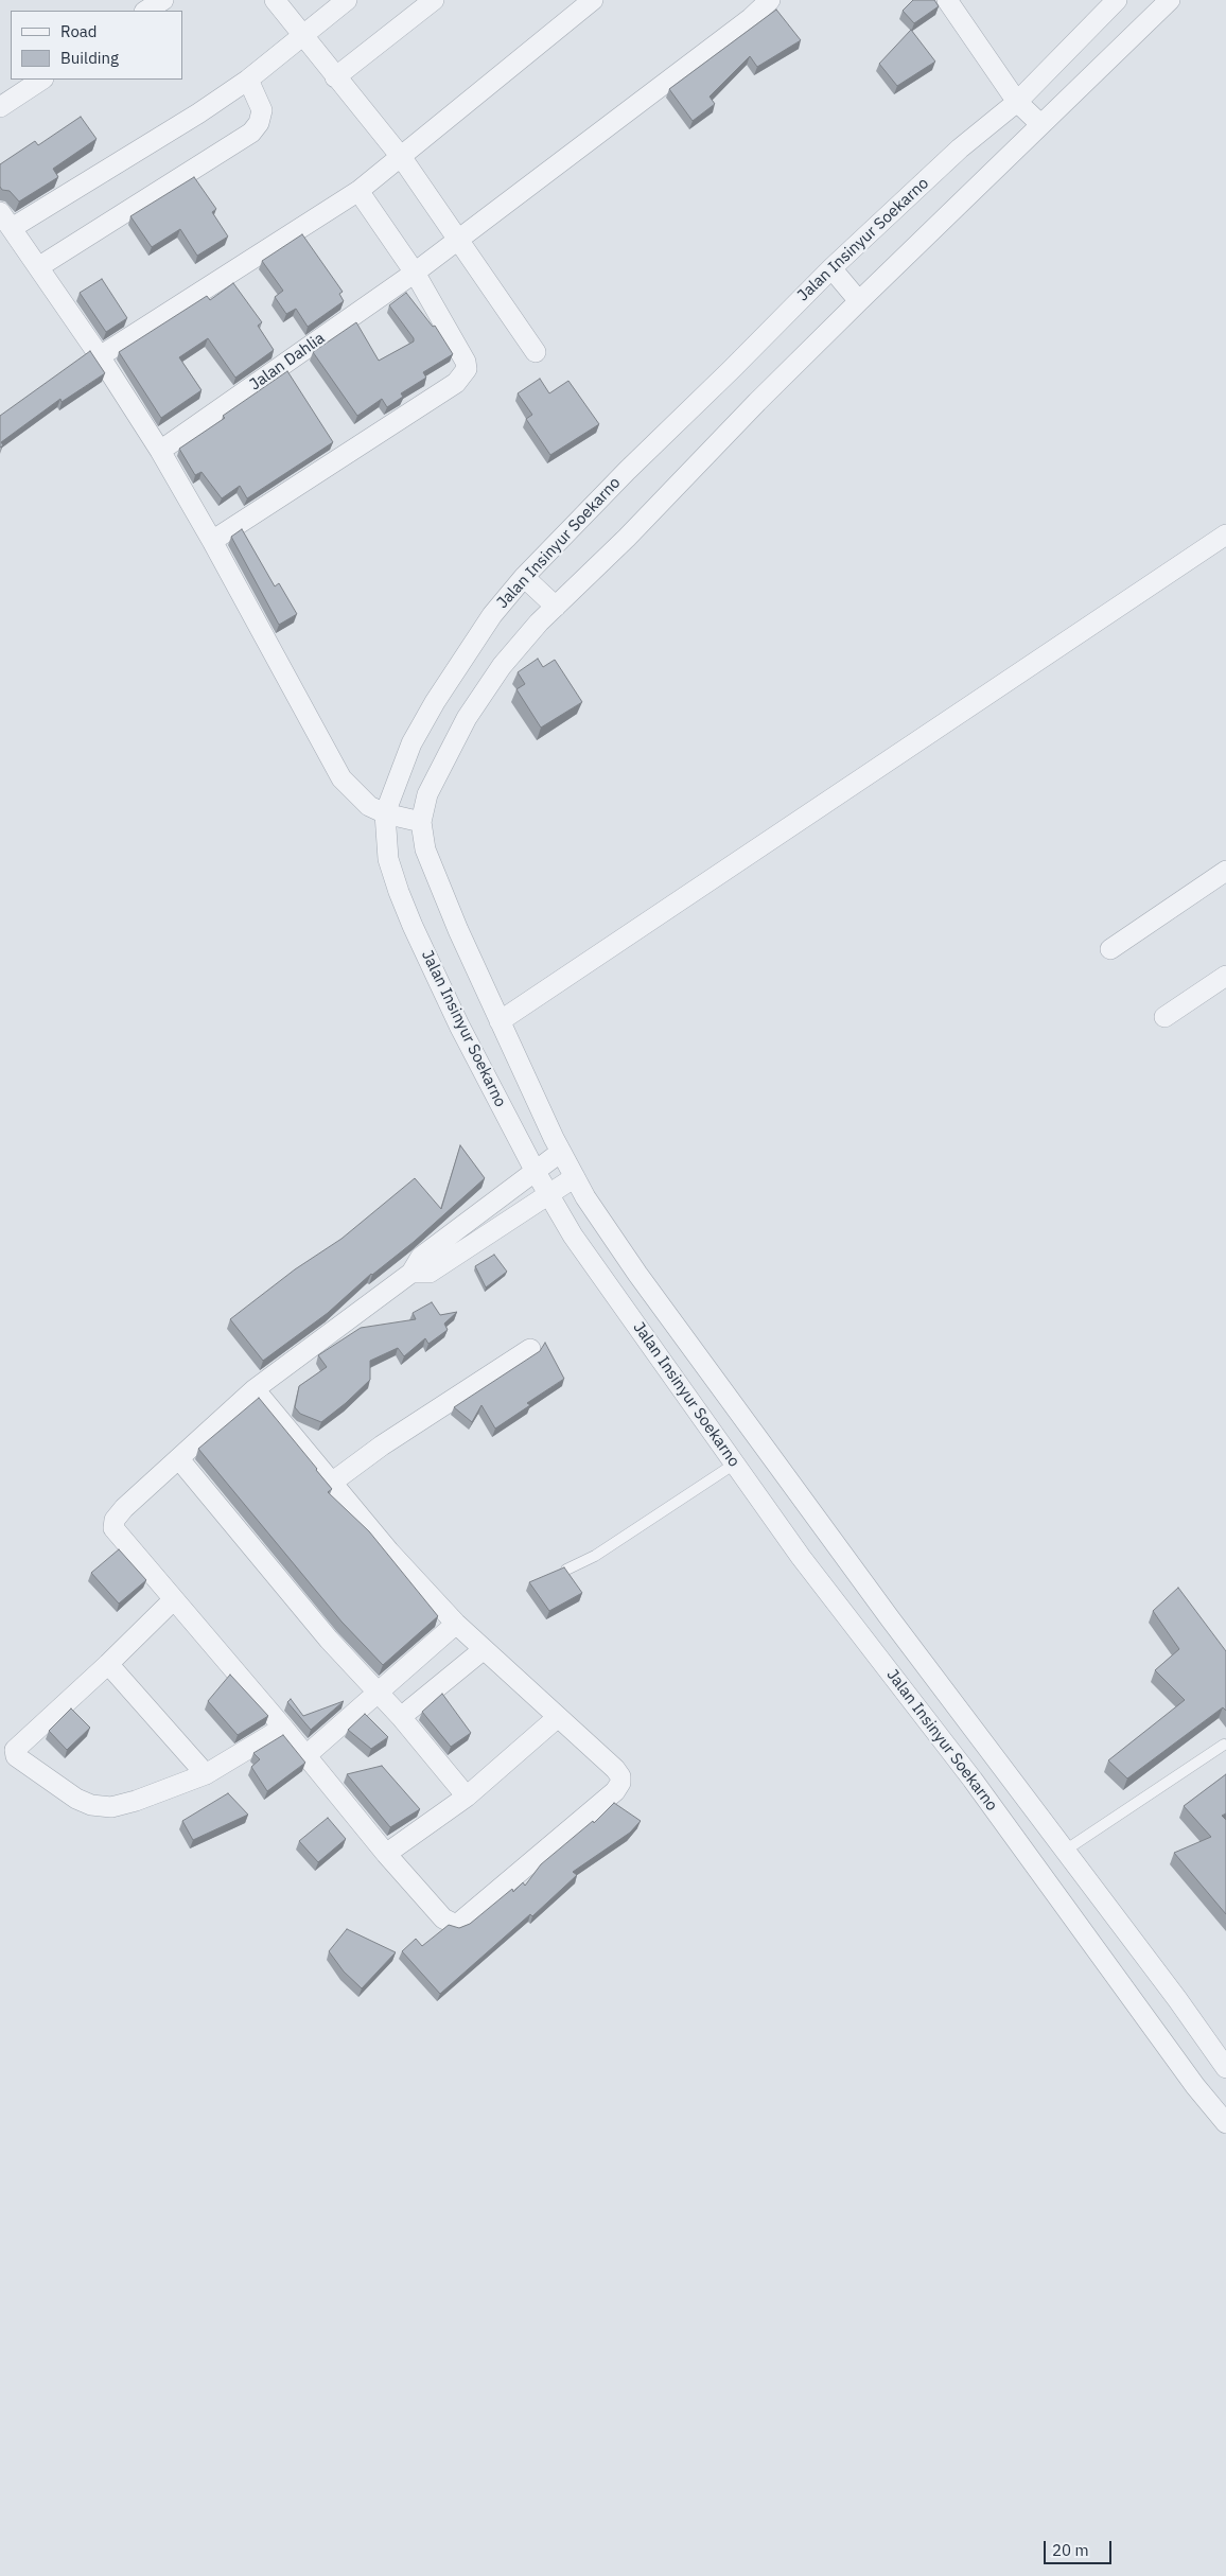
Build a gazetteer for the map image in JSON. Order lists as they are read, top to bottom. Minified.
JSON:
{"streets":{"street":["Jalan Insinyur Soekarno","Jalan Dahlia"]},"legend":["Road","Building"],"scale_bar":"20 m"}
